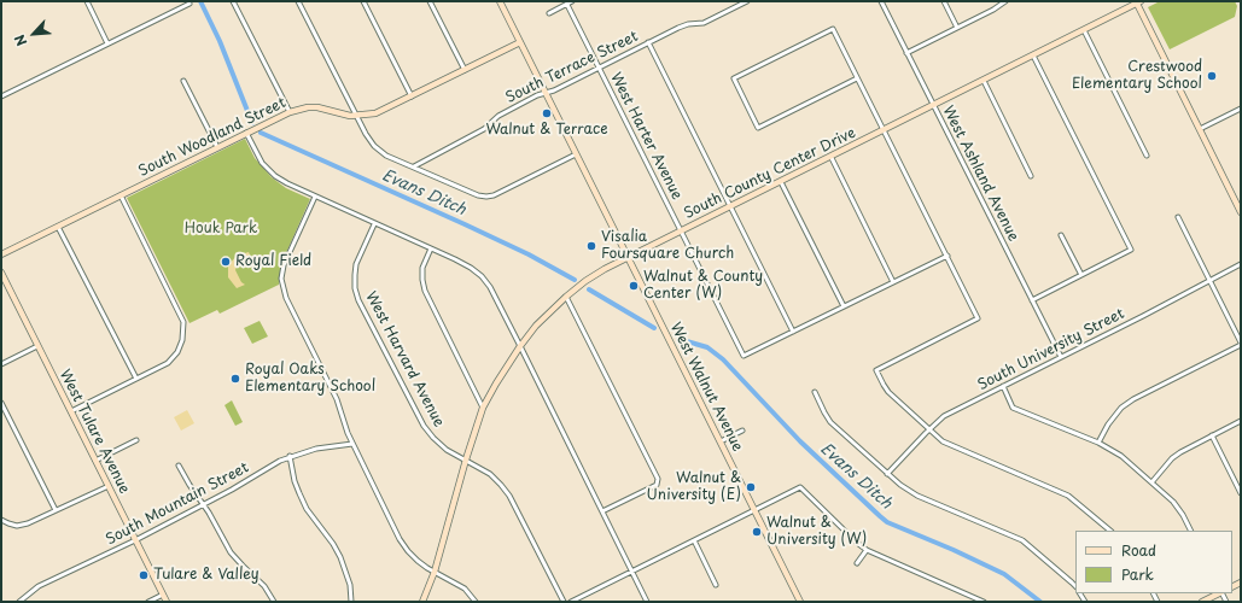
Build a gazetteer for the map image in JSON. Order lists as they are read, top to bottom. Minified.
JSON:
{"streets":{"street":["South Terrace Street","West Harter Avenue","South Woodland Street","South County Center Drive","West Ashland Avenue","South University Street","West Harvard Avenue","West Walnut Avenue","West Tulare Avenue","South Mountain Street"]},"crossings":[["South Terrace Street","West Harter Avenue"],["South Terrace Street","West Walnut Avenue"],["West Harter Avenue","South County Center Drive"],["South Woodland Street","West Walnut Avenue"],["South County Center Drive","West Ashland Avenue"],["South County Center Drive","West Harvard Avenue"],["South County Center Drive","West Walnut Avenue"],["West Ashland Avenue","South University Street"],["West Tulare Avenue","South Mountain Street"]],"water":["Evans Ditch"],"parks":["Houk Park"],"places":["Crestwood Elementary School","Walnut & Terrace","Visalia Foursquare Church","Royal Field","Walnut & County Center (W)","Royal Oaks Elementary School","Walnut & University (E)","Walnut & University (W)","Tulare & Valley"],"legend":["Road","Park"],"north":"bottom left"}
